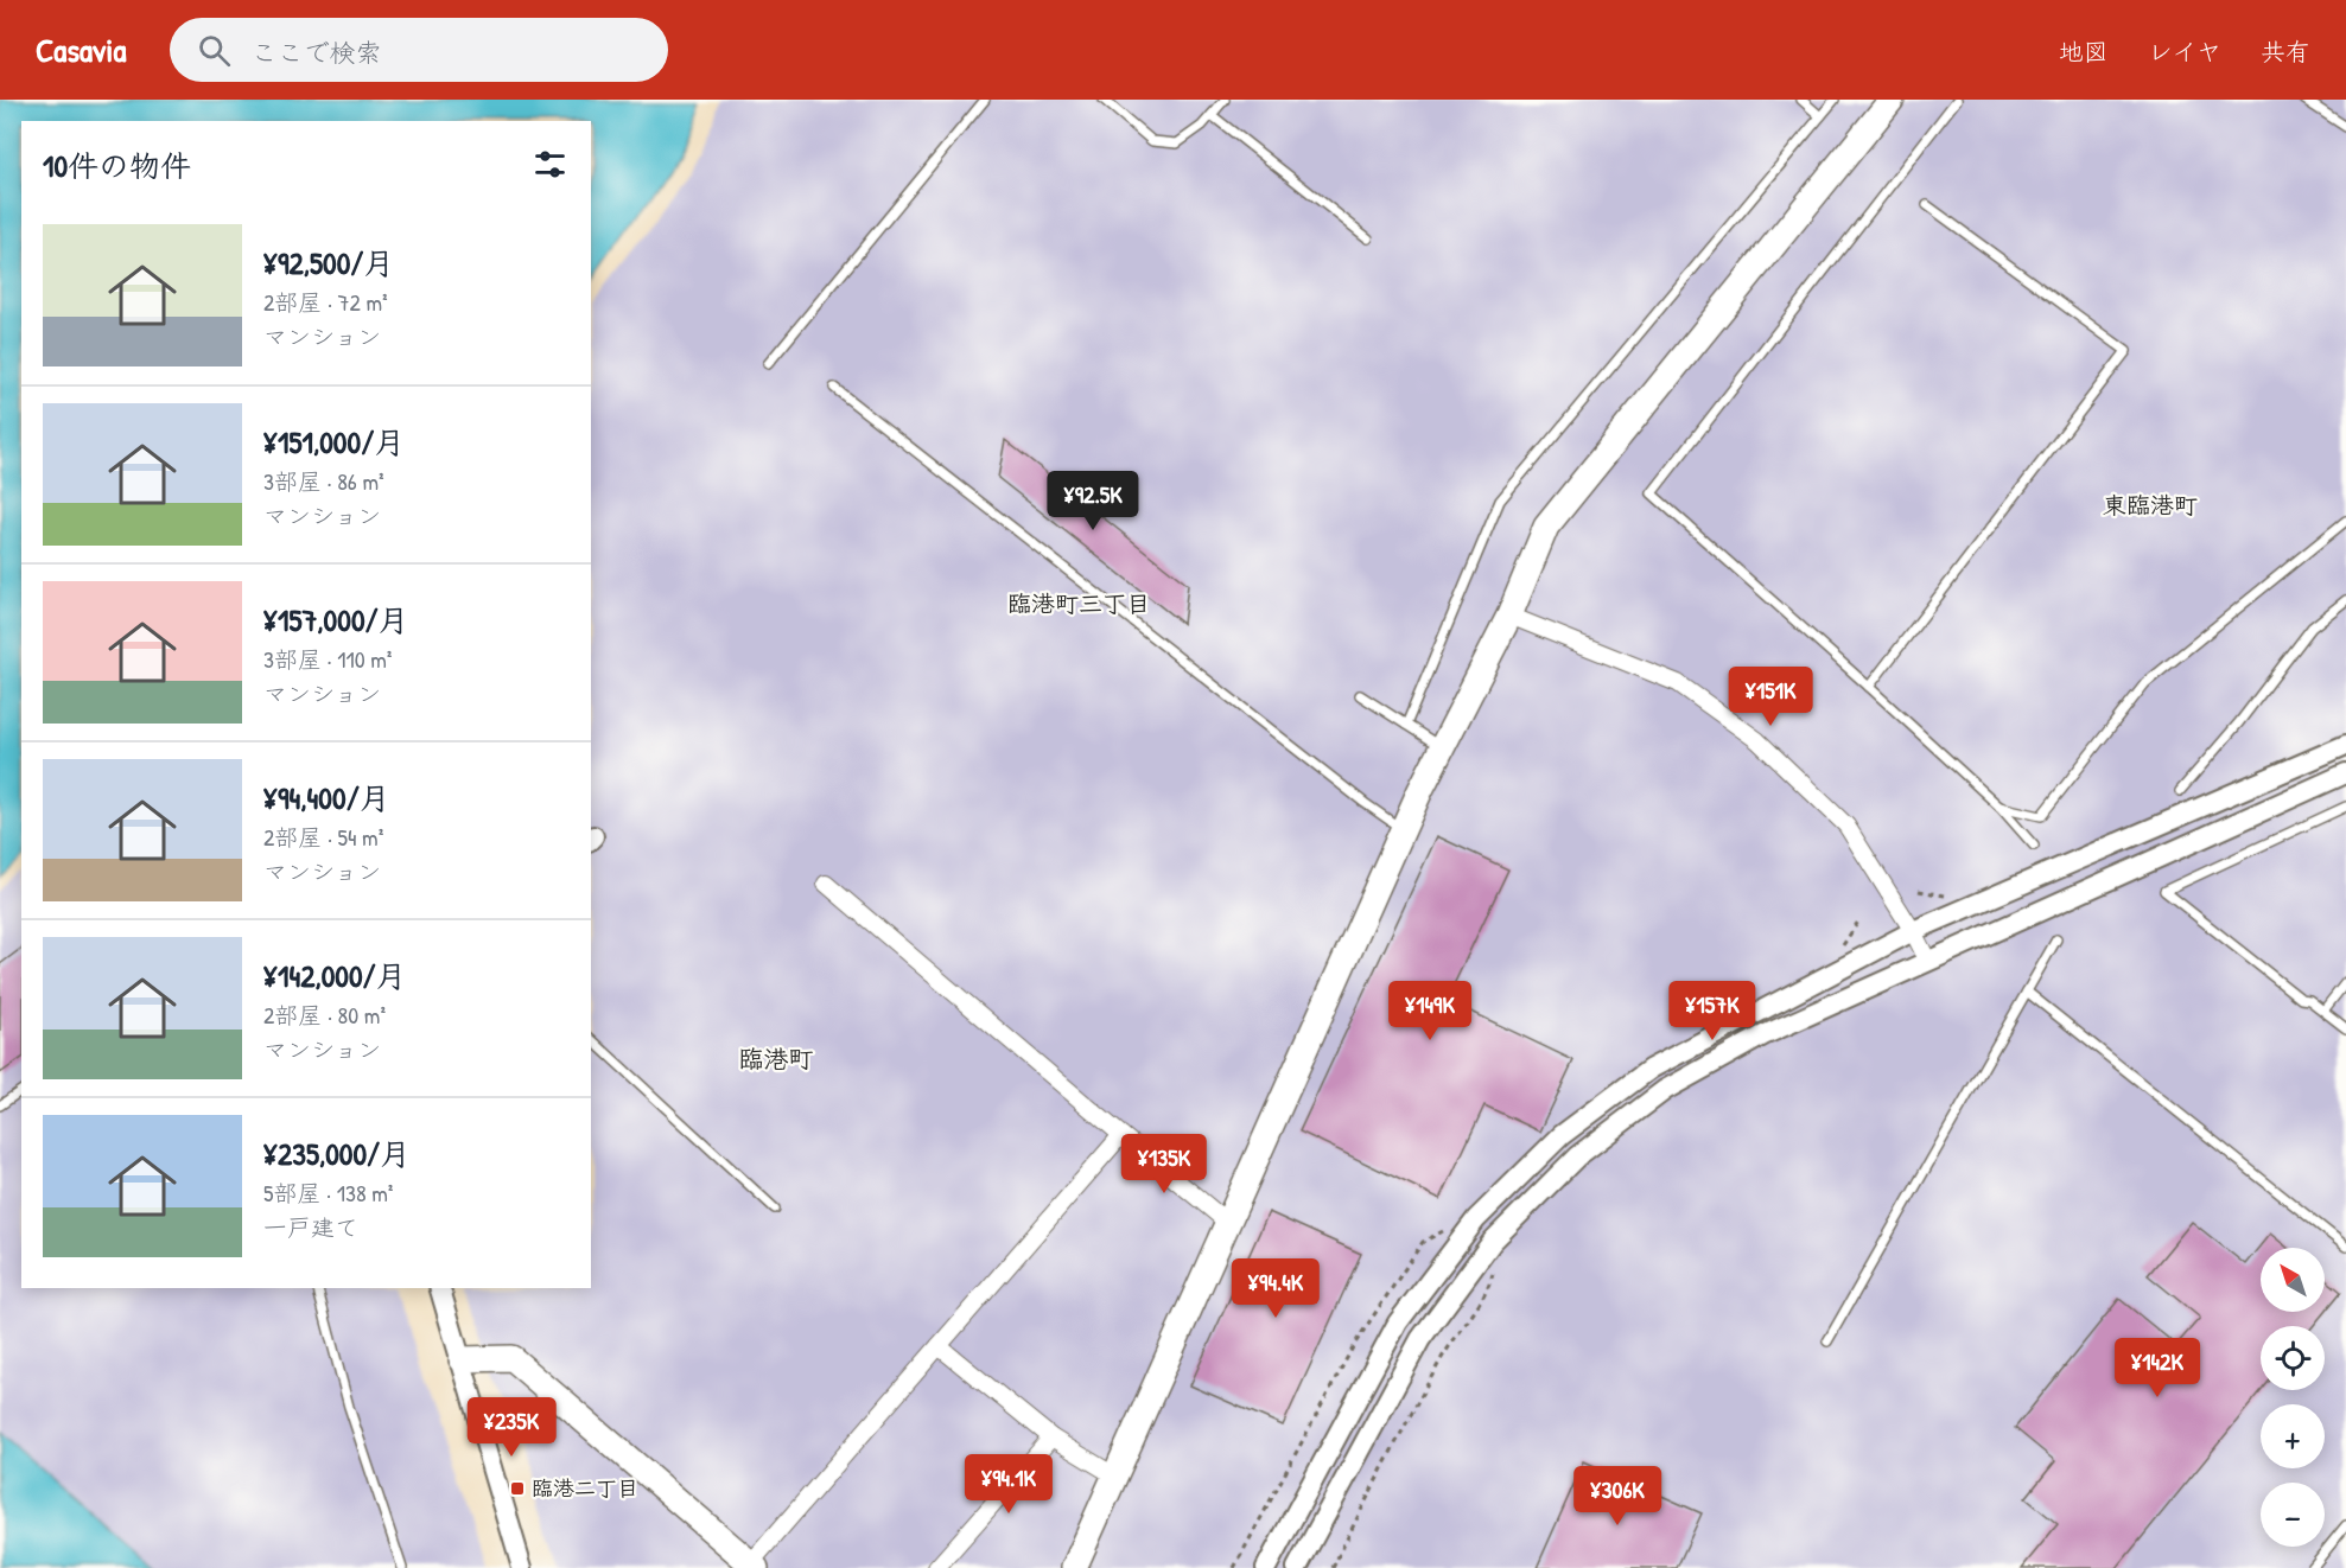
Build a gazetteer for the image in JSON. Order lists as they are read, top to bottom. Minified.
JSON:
{"districts":["東臨港町","臨港町三丁目","臨港町"],"places":{"transit":["臨港二丁目"]},"north":"top left","page":{"header":"Casavia","search":"ここで検索","nav":["地図","レイヤ","共有"],"heading":"10件の物件","list":[{"name":"¥92,500/月","note":"2部屋 · 72 m² · マンション"},{"name":"¥151,000/月","note":"3部屋 · 86 m² · マンション"},{"name":"¥157,000/月","note":"3部屋 · 110 m² · マンション"},{"name":"¥94,400/月","note":"2部屋 · 54 m² · マンション"},{"name":"¥142,000/月","note":"2部屋 · 80 m² · マンション"},{"name":"¥235,000/月","note":"5部屋 · 138 m² · 一戸建て"}],"price":["¥92.5K","¥151K","¥149K","¥157K","¥135K","¥94.4K","¥142K","¥235K","¥94.1K","¥306K"],"map_buttons":["+","−"]}}
